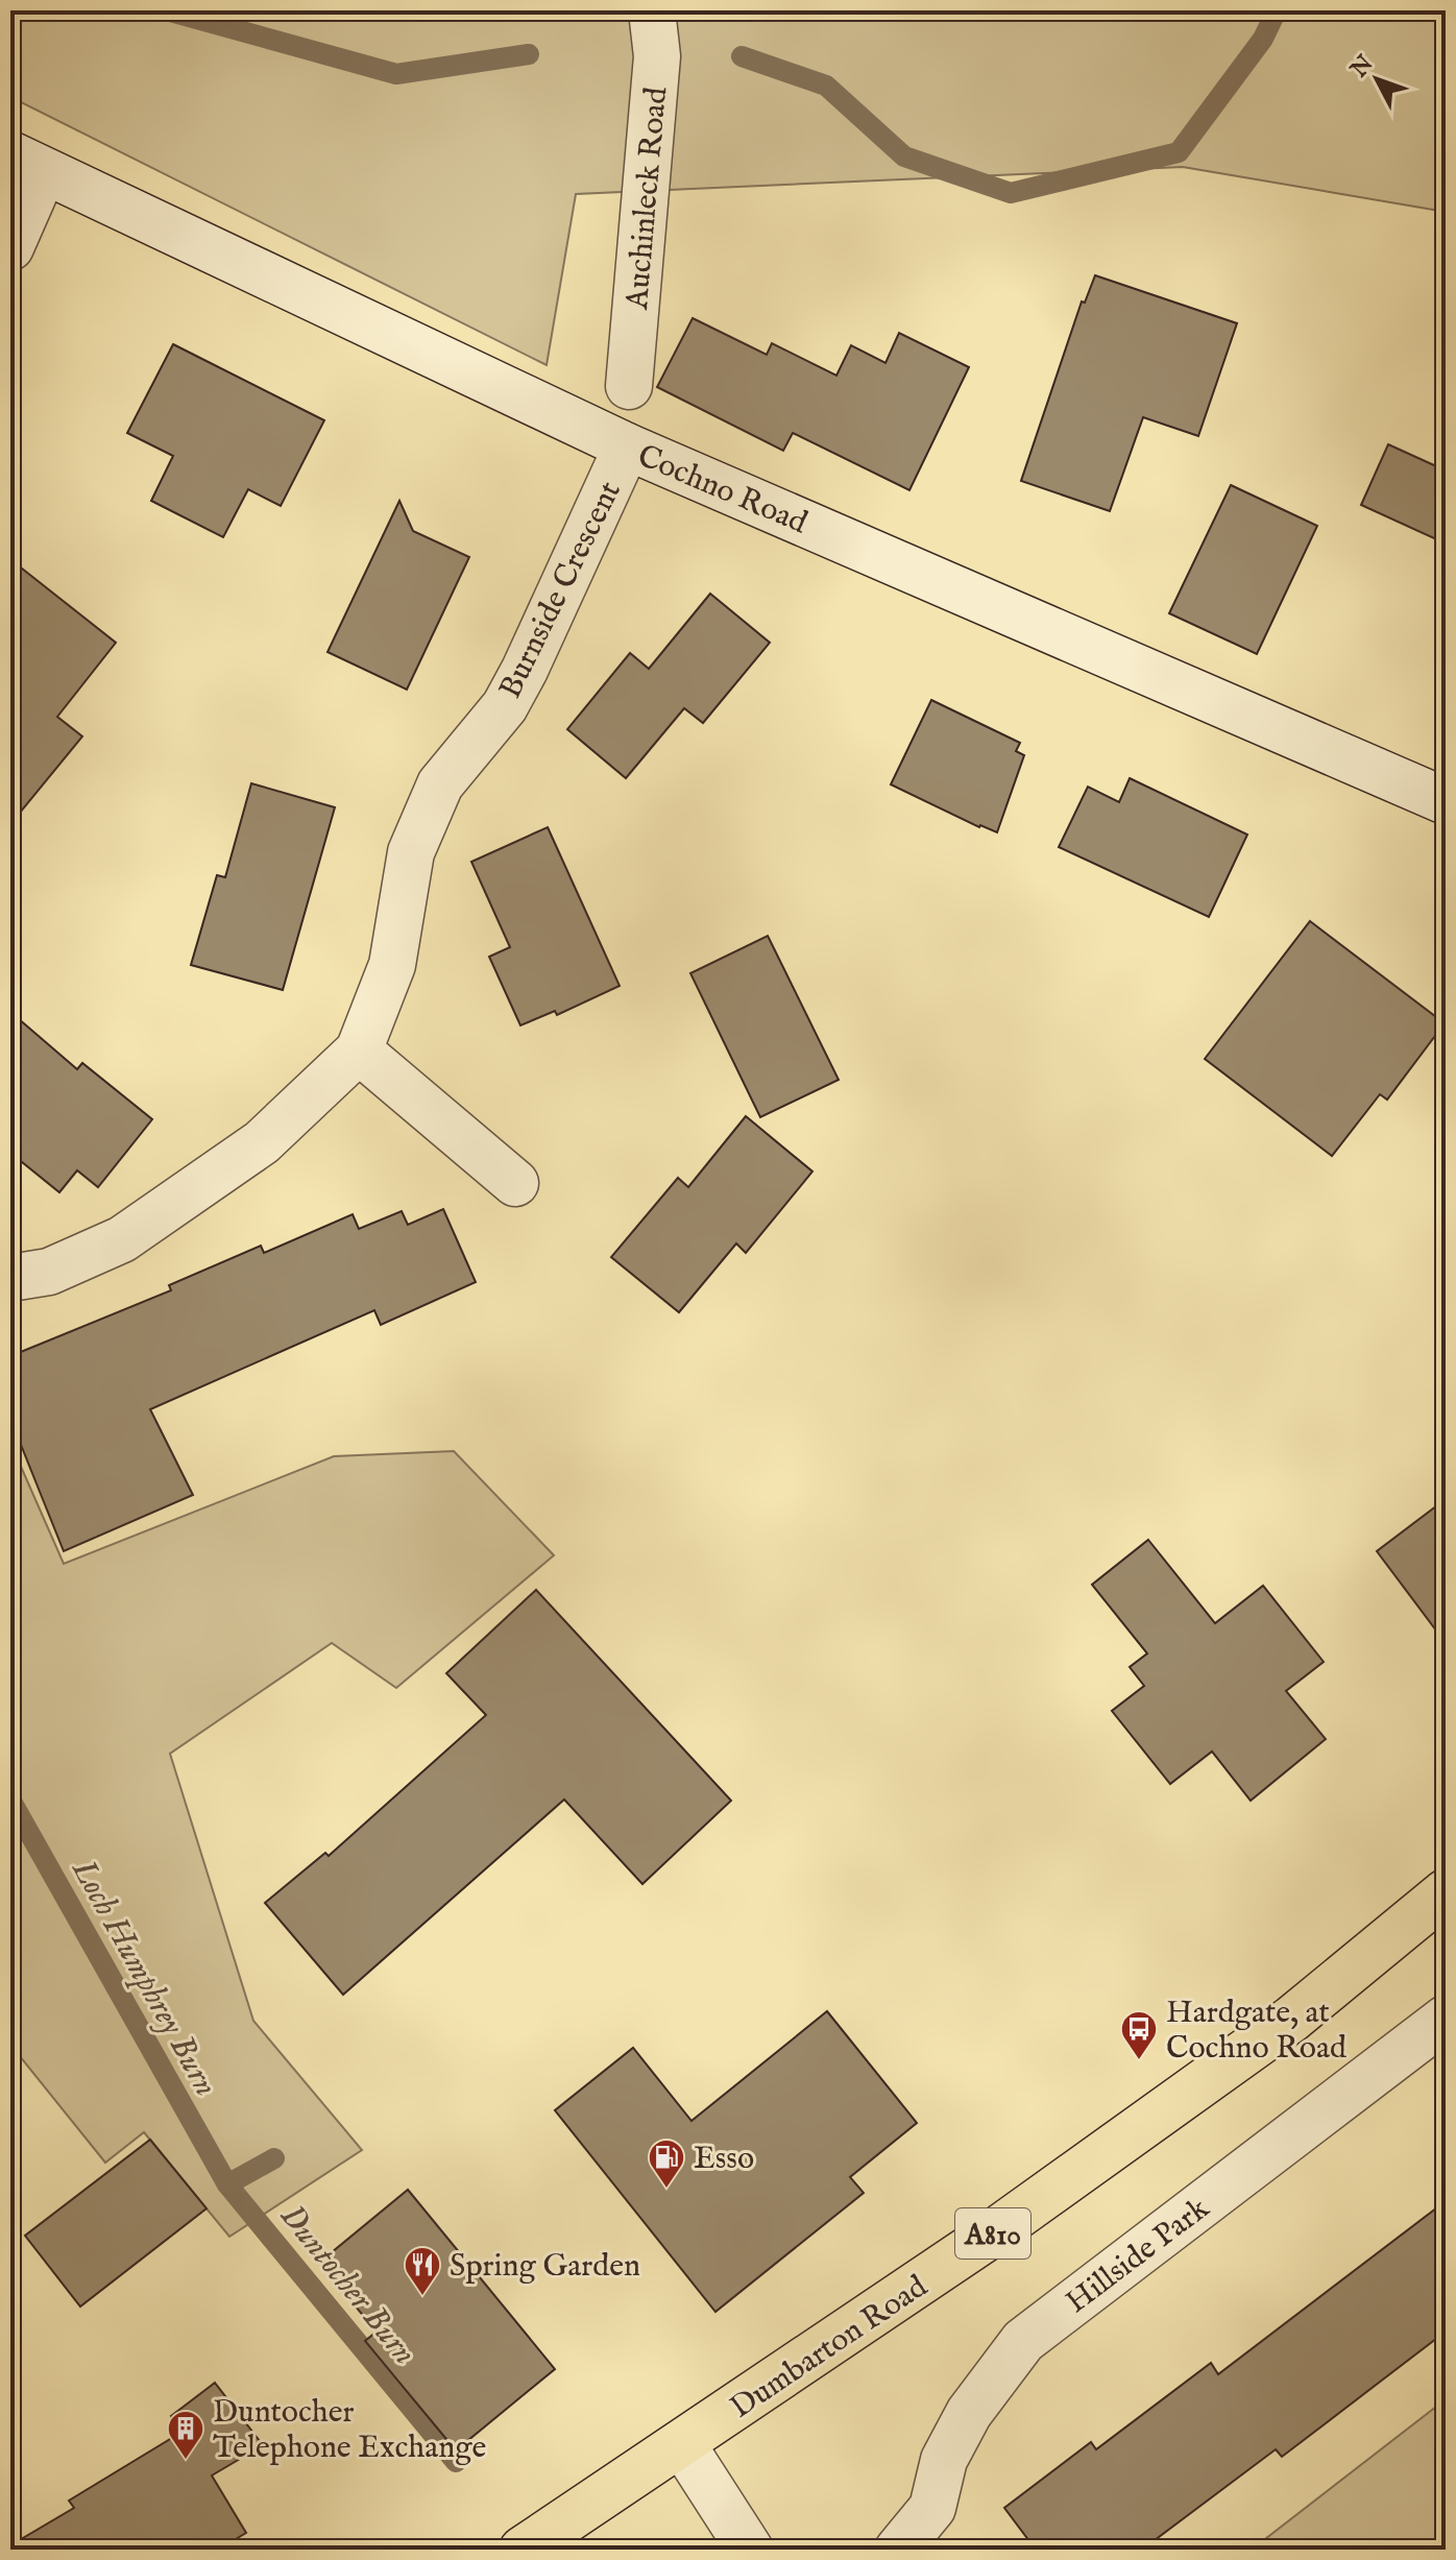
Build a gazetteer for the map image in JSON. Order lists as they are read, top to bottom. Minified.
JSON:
{"streets":{"main road":["A810","Dumbarton Road"],"street":["Auchinleck Road","Cochno Road","Burnside Crescent","Hillside Park"]},"crossings":[["Cochno Road","Burnside Crescent"]],"water":["Loch Humphrey Burn","Duntocher Burn"],"places":{"bus stop":["Hardgate, at Cochno Road"],"fuel station":["Esso"],"restaurant":["Spring Garden"],"building":["Duntocher Telephone Exchange"]},"north":"top left"}
